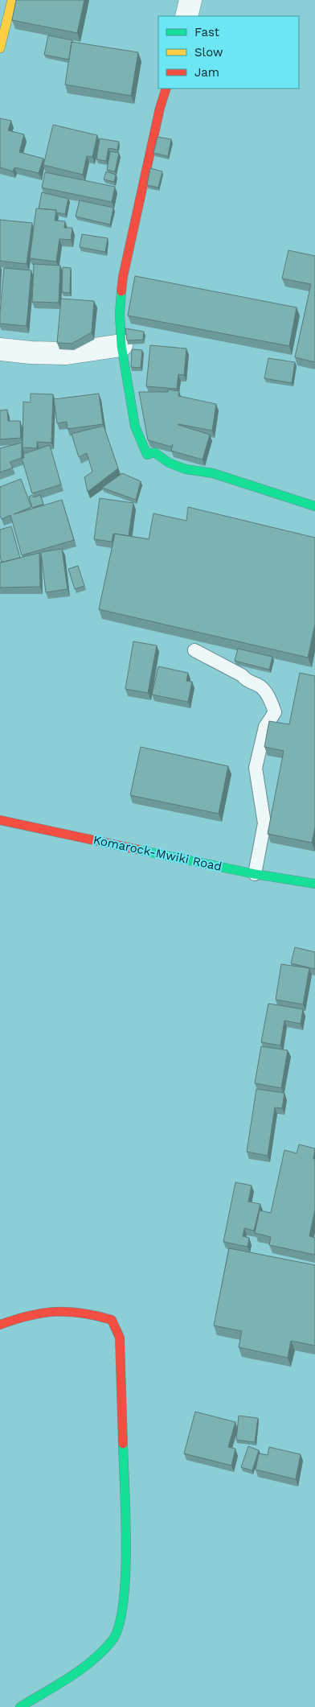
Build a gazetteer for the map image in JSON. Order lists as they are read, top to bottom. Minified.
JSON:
{"streets":{"street":["Komarock-Mwiki Road"]},"legend":["Fast","Slow","Jam"]}
